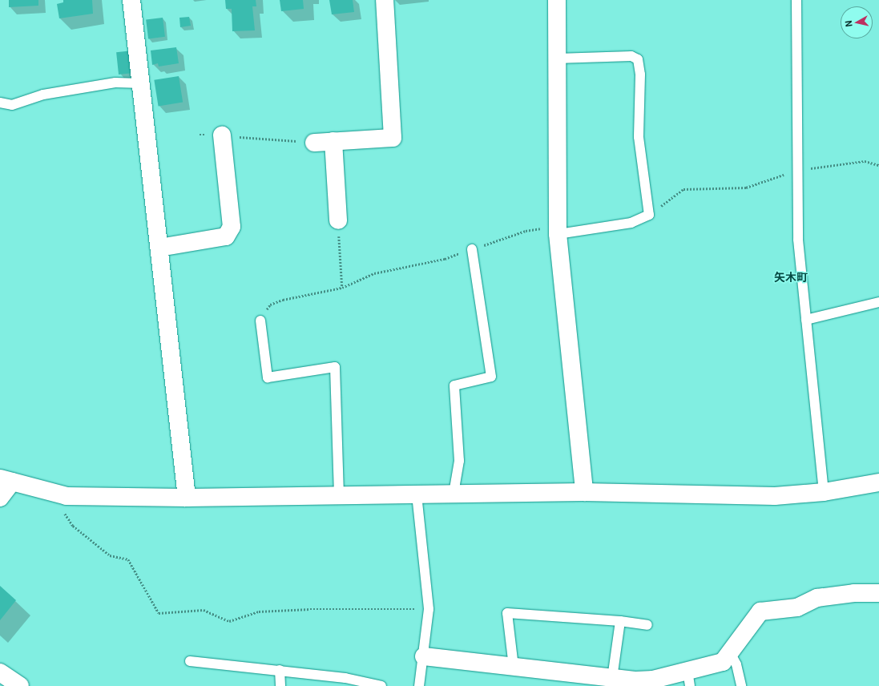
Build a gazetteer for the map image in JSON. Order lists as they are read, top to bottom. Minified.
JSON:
{"districts":["矢木町"],"north":"left"}
